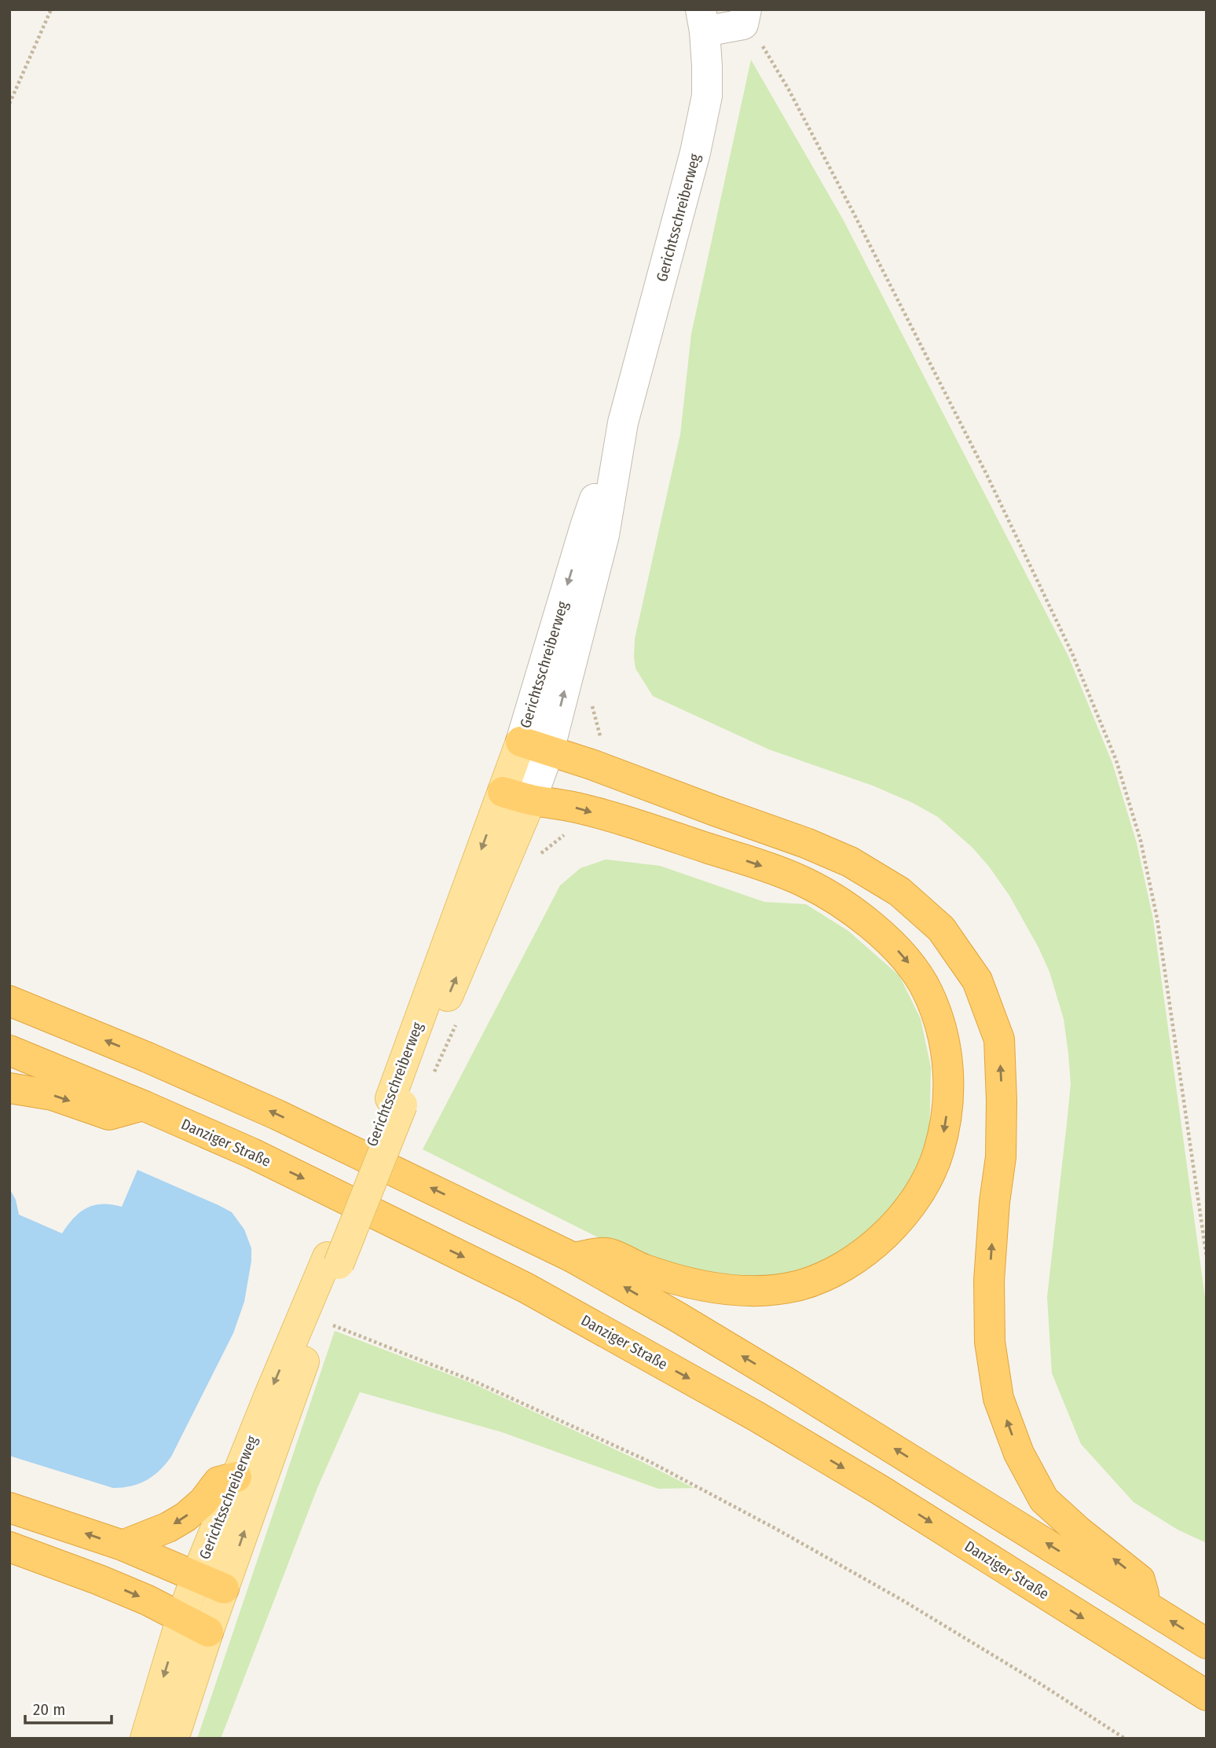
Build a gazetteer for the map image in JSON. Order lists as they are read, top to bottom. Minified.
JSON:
{"streets":{"highway":["Danziger Straße"],"main road":["Gerichtsschreiberweg"]},"scale_bar":"20 m"}
